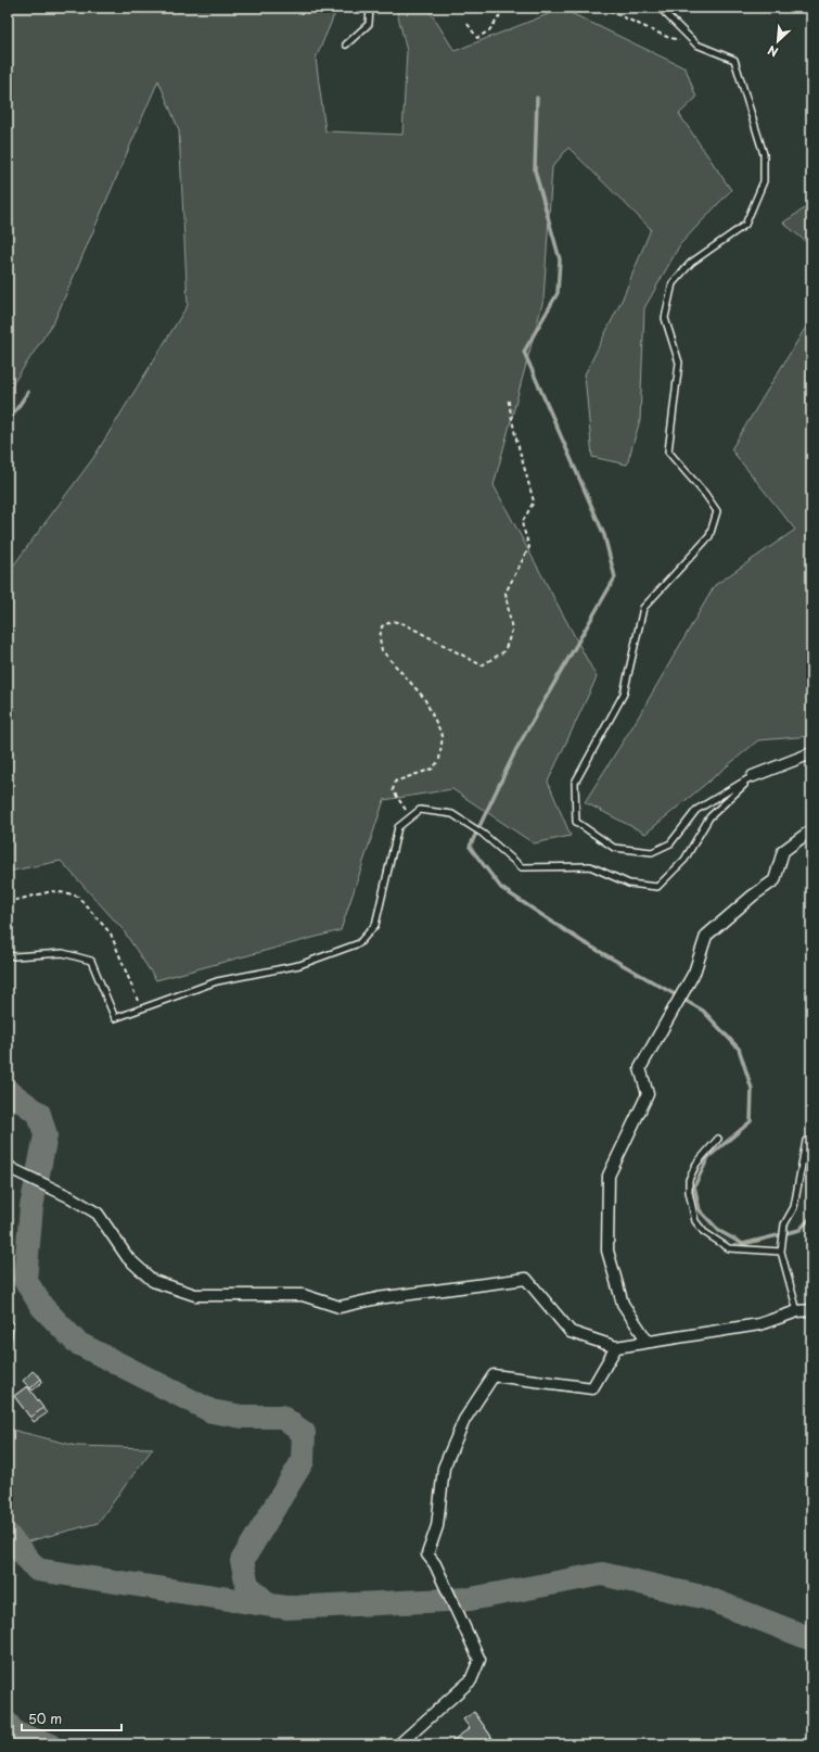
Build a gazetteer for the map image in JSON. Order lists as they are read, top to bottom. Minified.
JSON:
{"scale_bar":"50 m","north":"bottom left"}
